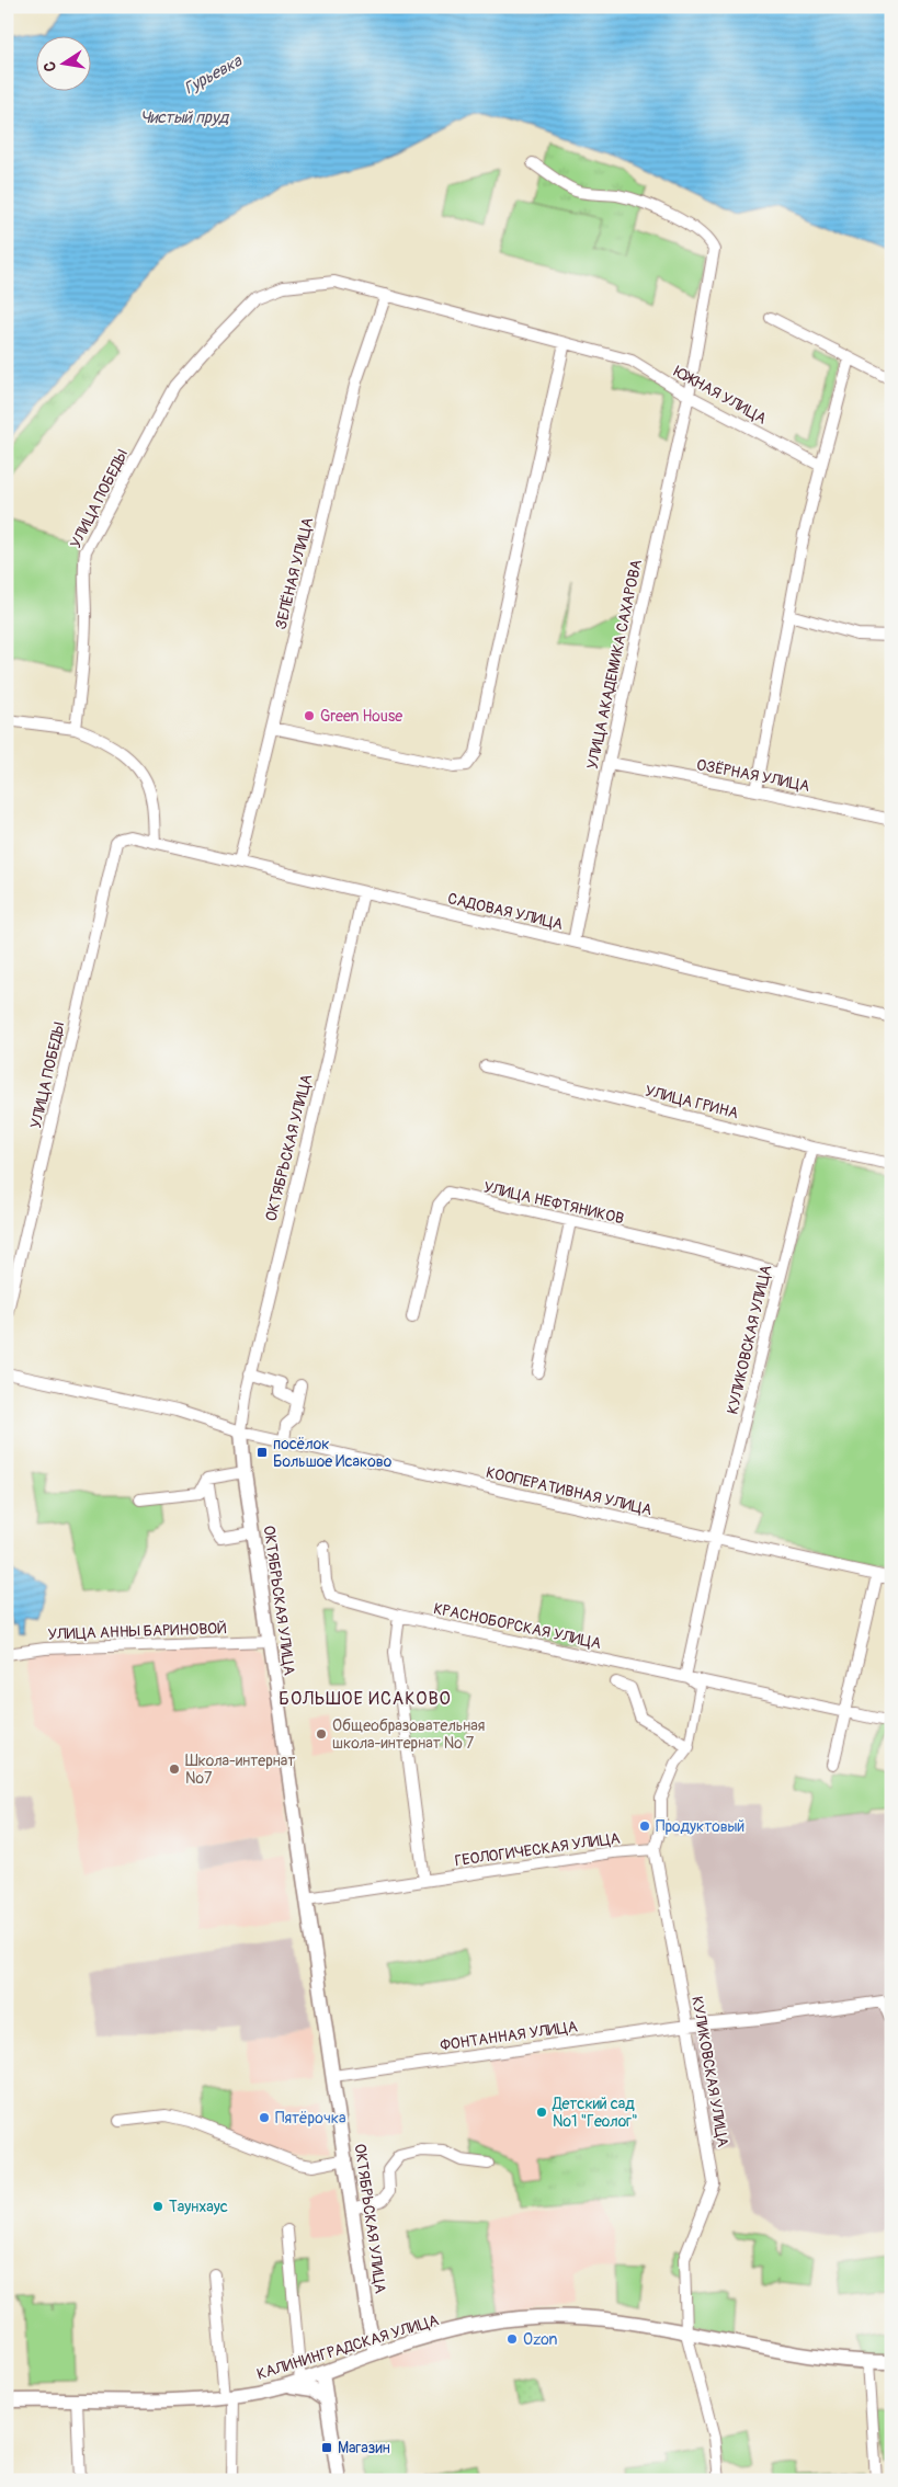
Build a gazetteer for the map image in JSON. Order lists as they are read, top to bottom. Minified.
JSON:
{"streets":{"street":["ЮЖНАЯ УЛИЦА","УЛИЦА ПОБЕДЫ","ЗЕЛЁНАЯ УЛИЦА","УЛИЦА АКАДЕМИКА САХАРОВА","ОЗЁРНАЯ УЛИЦА","САДОВАЯ УЛИЦА","УЛИЦА ГРИНА","ОКТЯБРЬСКАЯ УЛИЦА","УЛИЦА НЕФТЯНИКОВ","КУЛИКОВСКАЯ УЛИЦА","КООПЕРАТИВНАЯ УЛИЦА","КРАСНОБОРСКАЯ УЛИЦА","УЛИЦА АННЫ БАРИНОВОЙ","ГЕОЛОГИЧЕСКАЯ УЛИЦА","ФОНТАННАЯ УЛИЦА","КАЛИНИНГРАДСКАЯ УЛИЦА"]},"crossings":[["ЮЖНАЯ УЛИЦА","УЛИЦА ПОБЕДЫ"],["ЮЖНАЯ УЛИЦА","ЗЕЛЁНАЯ УЛИЦА"],["ЮЖНАЯ УЛИЦА","УЛИЦА АКАДЕМИКА САХАРОВА"],["УЛИЦА ПОБЕДЫ","САДОВАЯ УЛИЦА"],["ЗЕЛЁНАЯ УЛИЦА","САДОВАЯ УЛИЦА"],["УЛИЦА АКАДЕМИКА САХАРОВА","ОЗЁРНАЯ УЛИЦА"],["УЛИЦА АКАДЕМИКА САХАРОВА","САДОВАЯ УЛИЦА"],["САДОВАЯ УЛИЦА","ОКТЯБРЬСКАЯ УЛИЦА"],["УЛИЦА ГРИНА","КУЛИКОВСКАЯ УЛИЦА"],["ОКТЯБРЬСКАЯ УЛИЦА","КООПЕРАТИВНАЯ УЛИЦА"],["ОКТЯБРЬСКАЯ УЛИЦА","УЛИЦА АННЫ БАРИНОВОЙ"],["ОКТЯБРЬСКАЯ УЛИЦА","ГЕОЛОГИЧЕСКАЯ УЛИЦА"],["ОКТЯБРЬСКАЯ УЛИЦА","ФОНТАННАЯ УЛИЦА"],["ОКТЯБРЬСКАЯ УЛИЦА","КАЛИНИНГРАДСКАЯ УЛИЦА"],["УЛИЦА НЕФТЯНИКОВ","КУЛИКОВСКАЯ УЛИЦА"],["КУЛИКОВСКАЯ УЛИЦА","КООПЕРАТИВНАЯ УЛИЦА"],["КУЛИКОВСКАЯ УЛИЦА","КРАСНОБОРСКАЯ УЛИЦА"],["КУЛИКОВСКАЯ УЛИЦА","ГЕОЛОГИЧЕСКАЯ УЛИЦА"],["КУЛИКОВСКАЯ УЛИЦА","ФОНТАННАЯ УЛИЦА"],["КУЛИКОВСКАЯ УЛИЦА","КАЛИНИНГРАДСКАЯ УЛИЦА"]],"districts":["БОЛЬШОЕ ИСАКОВО"],"water":["Гурьевка","Чистый пруд"],"places":{"other":["Green House","Общеобразовательная школа-интернат № 7","Школа-интернат №7","Продуктовый","Детский сад №1 \"Геолог\"","Пятёрочка","Таунхаус","Ozon"],"transit":["посёлок Большое Исаково","Магазин"]},"north":"left"}
